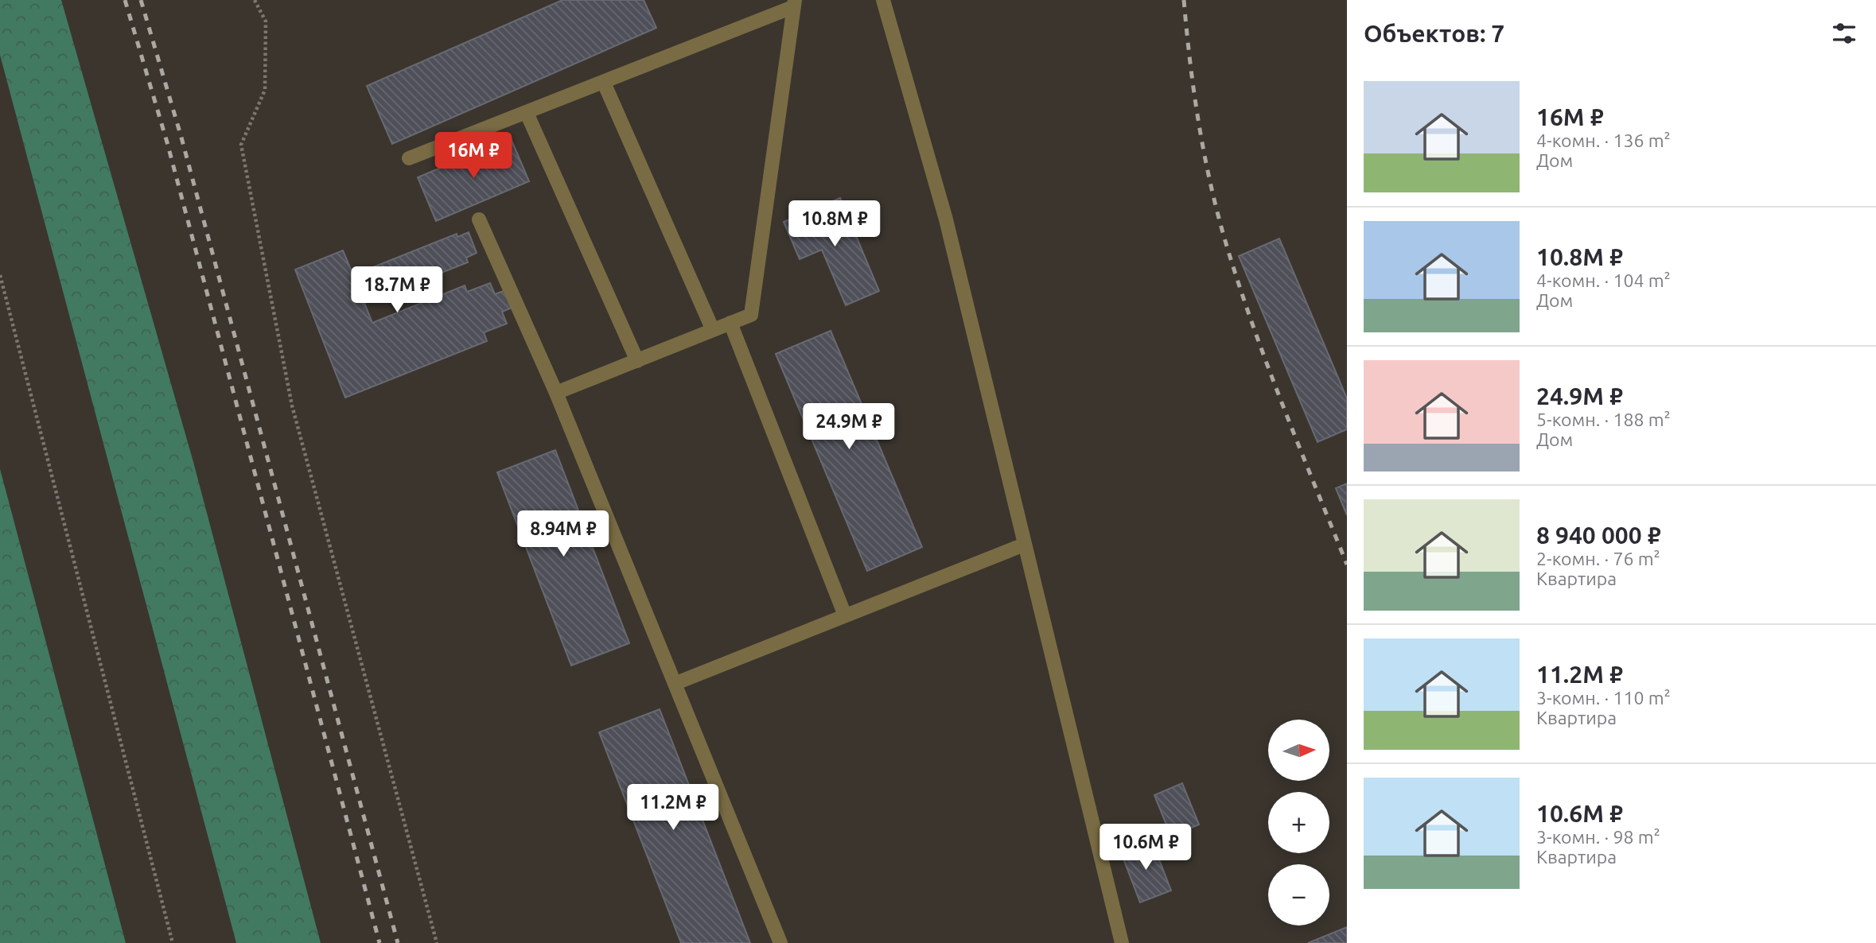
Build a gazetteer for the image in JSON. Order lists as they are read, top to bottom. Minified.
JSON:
{"north":"right","page":{"heading":"Объектов: 7","list":[{"name":"16M ₽","note":"4-комн. · 136 m² · Дом"},{"name":"10.8M ₽","note":"4-комн. · 104 m² · Дом"},{"name":"24.9M ₽","note":"5-комн. · 188 m² · Дом"},{"name":"8 940 000 ₽","note":"2-комн. · 76 m² · Квартира"},{"name":"11.2M ₽","note":"3-комн. · 110 m² · Квартира"},{"name":"10.6M ₽","note":"3-комн. · 98 m² · Квартира"}],"price":["16M ₽","10.8M ₽","18.7M ₽","24.9M ₽","8.94M ₽","11.2M ₽","10.6M ₽"],"map_buttons":["+","−"]}}
